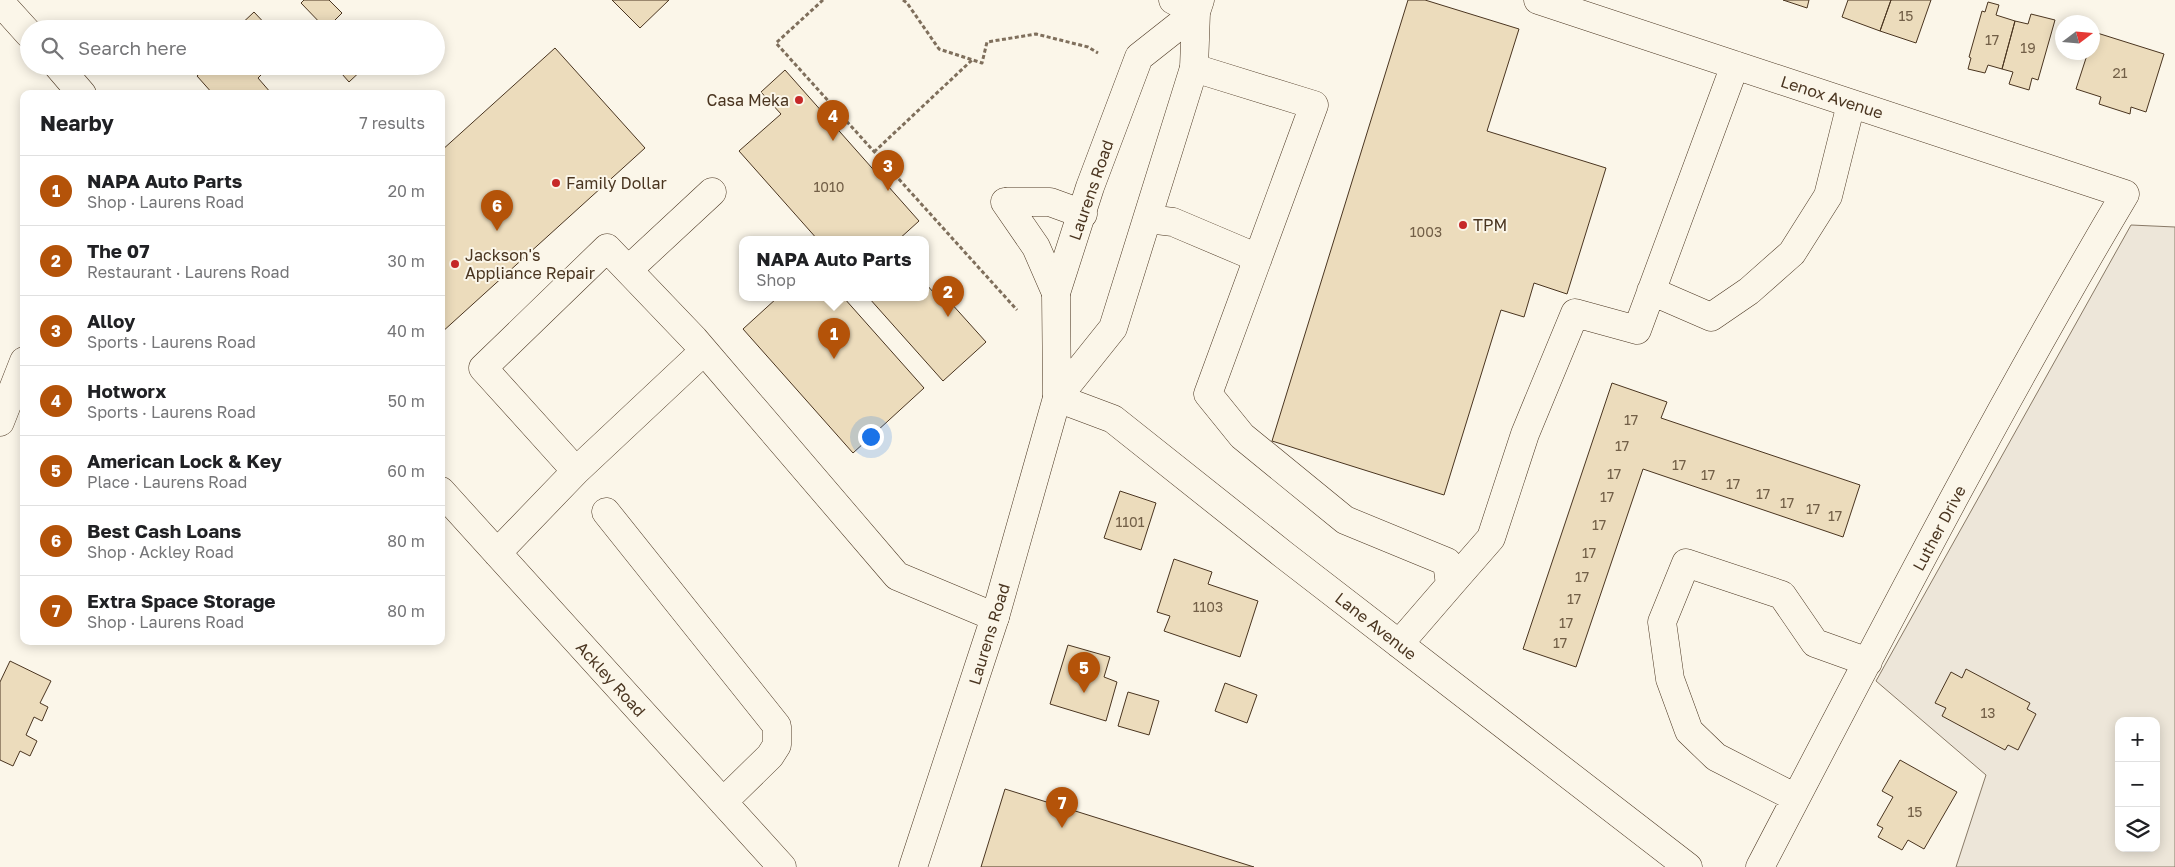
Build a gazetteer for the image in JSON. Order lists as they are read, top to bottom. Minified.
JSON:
{"streets":{"street":["Lenox Avenue","Laurens Road","Luther Drive","Lane Avenue","Ackley Road"]},"crossings":[["Lenox Avenue","Luther Drive"],["Laurens Road","Lane Avenue"]],"places":["Casa Meka","Family Dollar","TPM","Jackson's Appliance Repair"],"house_numbers":["15","17","19","21","1010","1003","17","17","17","17","17","17","17","17","17","17","17","1101","17","17","17","17","1103","17","17","13","15"],"north":"right","page":{"search":"Search here","heading":["Nearby","7 results"],"pins":["4","3","6","2","1","5","7"],"list":[{"mark":"1","name":"NAPA Auto Parts","note":"Shop · Laurens Road","value":"20 m"},{"mark":"2","name":"The 07","note":"Restaurant · Laurens Road","value":"30 m"},{"mark":"3","name":"Alloy","note":"Sports · Laurens Road","value":"40 m"},{"mark":"4","name":"Hotworx","note":"Sports · Laurens Road","value":"50 m"},{"mark":"5","name":"American Lock & Key","note":"Place · Laurens Road","value":"60 m"},{"mark":"6","name":"Best Cash Loans","note":"Shop · Ackley Road","value":"80 m"},{"mark":"7","name":"Extra Space Storage","note":"Shop · Laurens Road","value":"80 m"}],"popup":["NAPA Auto Parts","Shop"],"map_buttons":["+","−"]}}
